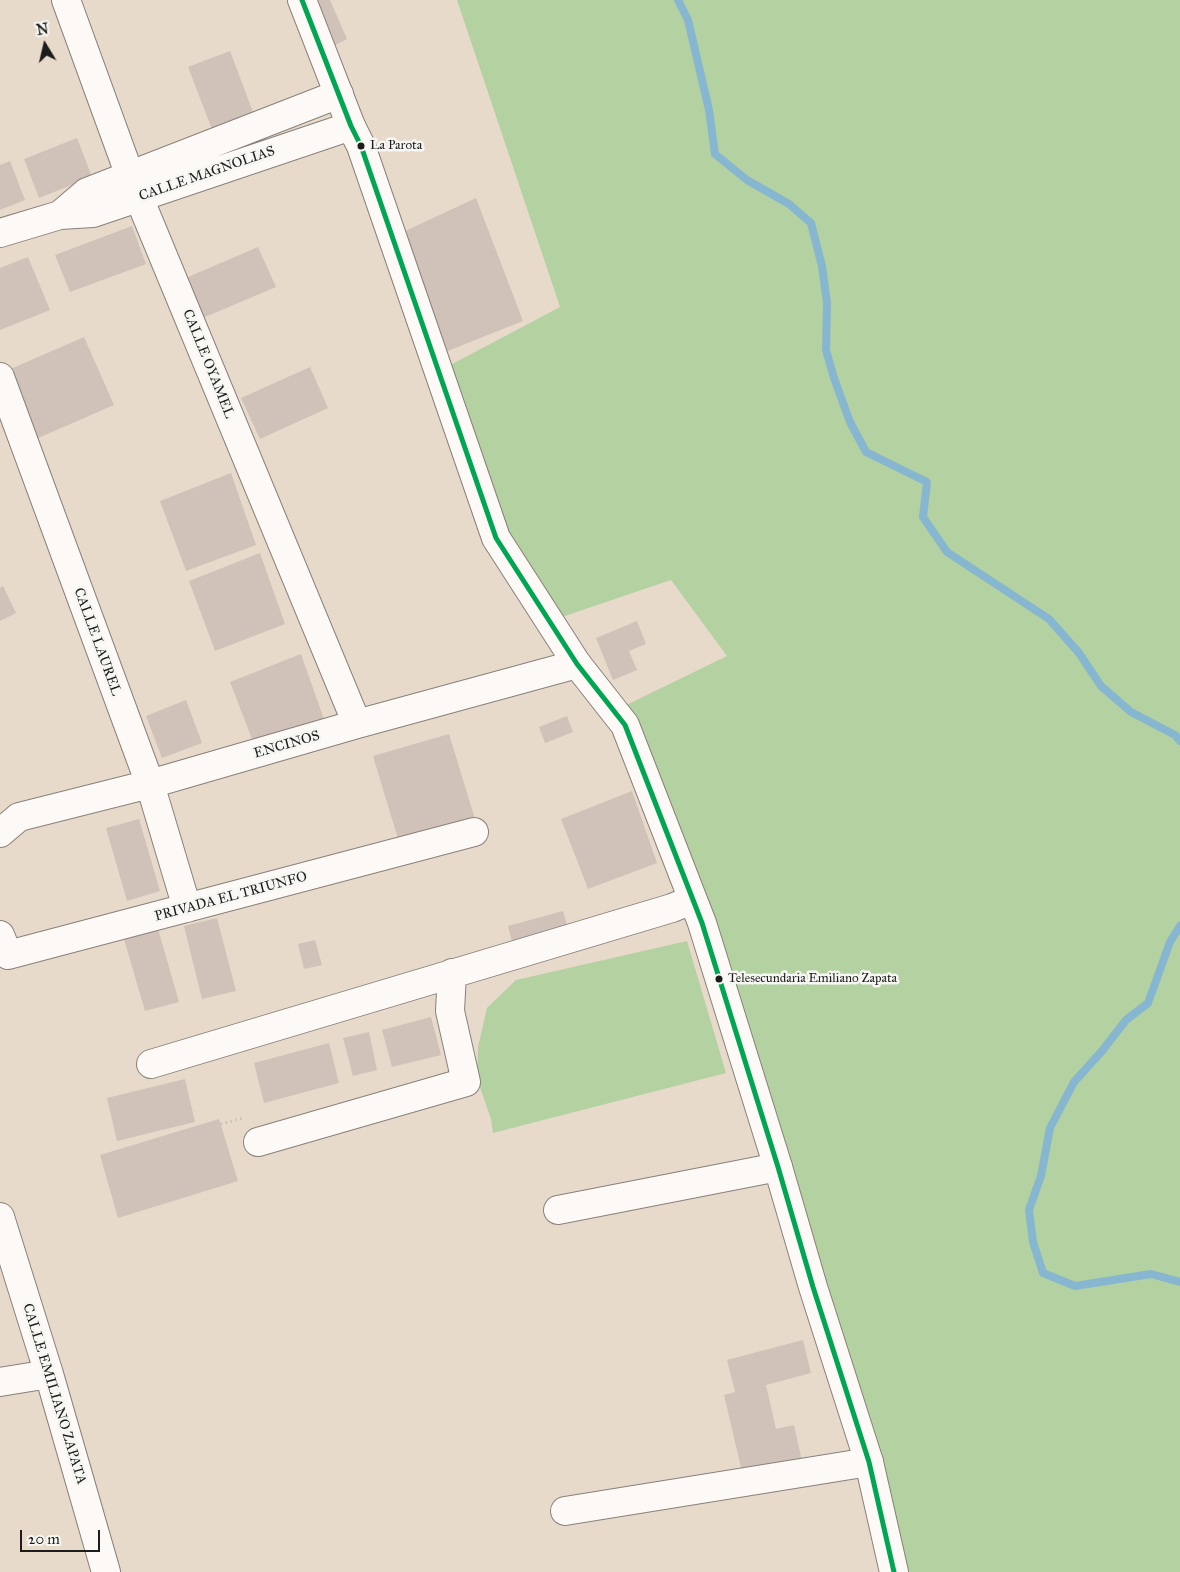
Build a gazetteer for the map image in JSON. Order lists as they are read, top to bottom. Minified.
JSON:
{"streets":{"street":["CALLE MAGNOLIAS","CALLE OYAMEL","CALLE LAUREL","ENCINOS","PRIVADA EL TRIUNFO","CALLE EMILIANO ZAPATA"]},"crossings":[["CALLE MAGNOLIAS","CALLE OYAMEL"],["CALLE OYAMEL","ENCINOS"],["CALLE LAUREL","ENCINOS"],["CALLE LAUREL","PRIVADA EL TRIUNFO"]],"places":["La Parota","Telesecundaria Emiliano Zapata"],"scale_bar":"20 m","north":"top"}
